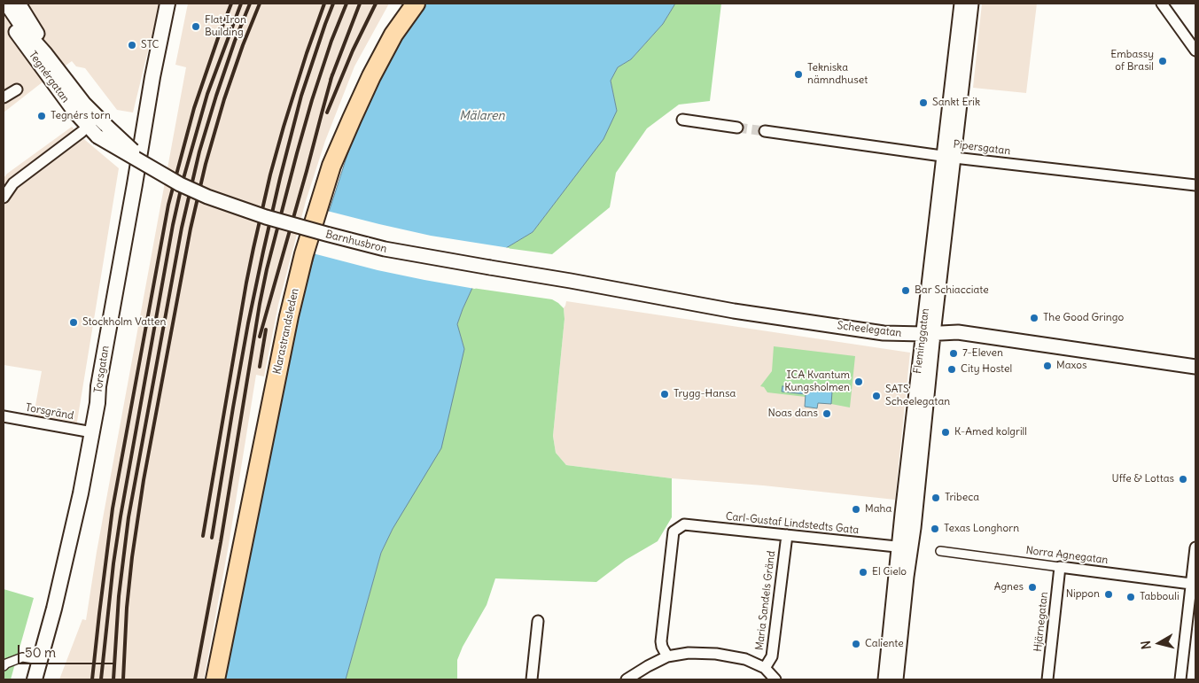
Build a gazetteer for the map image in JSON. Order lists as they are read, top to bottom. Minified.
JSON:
{"streets":{"highway":["Klarastrandsleden"],"main road":["Torsgatan"],"street":["Tegnérgatan","Pipersgatan","Barnhusbron","Scheelegatan","Fleminggatan","Torsgränd","Carl-Gustaf Lindstedts Gata","Norra Agnegatan","Maria Sandels Gränd","Hjärnegatan"]},"crossings":[["Tegnérgatan","Barnhusbron"],["Pipersgatan","Fleminggatan"],["Barnhusbron","Scheelegatan"],["Scheelegatan","Fleminggatan"],["Fleminggatan","Carl-Gustaf Lindstedts Gata"],["Torsgatan","Torsgränd"],["Carl-Gustaf Lindstedts Gata","Maria Sandels Gränd"],["Norra Agnegatan","Hjärnegatan"]],"water":["Mälaren"],"places":["Flat Iron Building","STC","Embassy of Brasil","Tekniska nämndhuset","Sankt Erik","Tegnérs torn","Bar Schiacciate","The Good Gringo","Stockholm Vatten","7-Eleven","Maxos","City Hostel","ICA Kvantum Kungsholmen","Trygg-Hansa","SATS Scheelegatan","Noas dans","K-Amed kolgrill","Uffe & Lottas","Tribeca","Maha","Texas Longhorn","El Cielo","Agnes","Nippon","Tabbouli","Caliente"],"scale_bar":"50 m","north":"left"}
